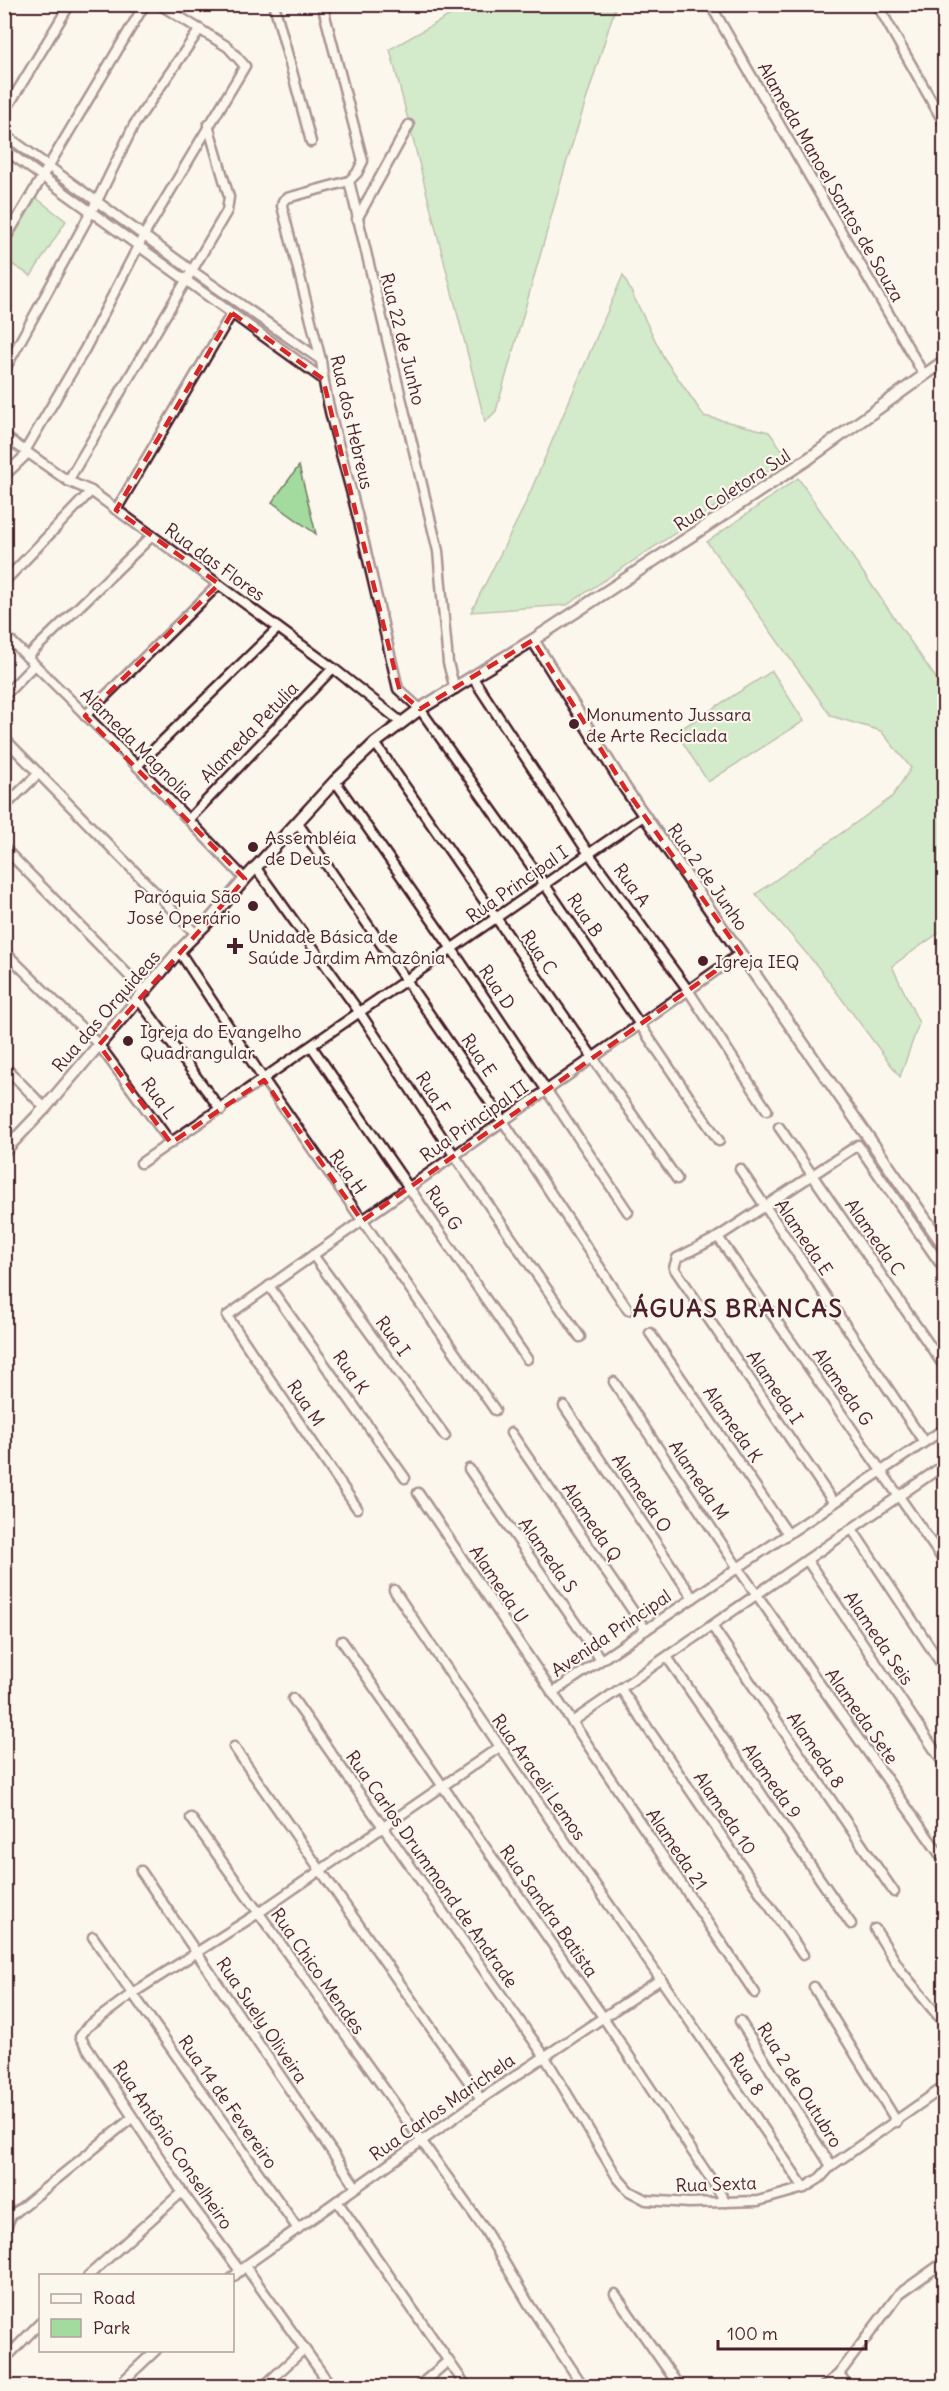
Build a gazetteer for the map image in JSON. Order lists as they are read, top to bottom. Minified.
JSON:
{"streets":{"street":["Alameda Manoel Santos de Souza","Rua 22 de Junho","Rua dos Hebreus","Rua Coletora Sul","Rua das Flores","Alameda Petulia","Alameda Magnolia","Rua 2 de Junho","Rua Principal I","Rua A","Rua B","Rua C","Rua D","Rua das Orquideas","Rua E","Rua F","Rua L","Rua Principal II","Rua H","Rua G","Alameda E","Alameda C","Rua I","Rua K","Alameda I","Alameda G","Rua M","Alameda K","Alameda M","Alameda O","Alameda Q","Alameda S","Alameda U","Avenida Principal","Alameda Seis","Alameda Sete","Alameda 8","Rua Araceli Lemos","Alameda 9","Alameda 10","Alameda 21","Rua Carlos Drummond de Andrade","Rua Sandra Batista","Rua Chico Mendes","Rua Suely Oliveira","Rua 8","Rua 2 de Outubro","Rua 14 de Fevereiro","Rua Carlos Marichela","Rua Antônio Conselheiro","Rua Sexta"]},"crossings":[["Alameda Manoel Santos de Souza","Rua Coletora Sul"],["Rua 22 de Junho","Rua dos Hebreus"],["Rua 22 de Junho","Rua das Orquideas"],["Rua dos Hebreus","Rua B"],["Rua dos Hebreus","Rua das Orquideas"],["Rua Coletora Sul","Rua 2 de Junho"],["Rua Coletora Sul","Rua das Orquideas"],["Rua das Flores","Alameda Petulia"],["Rua das Flores","Rua das Orquideas"],["Alameda Petulia","Alameda Magnolia"],["Alameda Magnolia","Rua das Orquideas"],["Rua 2 de Junho","Rua Principal I"],["Rua 2 de Junho","Rua das Orquideas"],["Rua 2 de Junho","Rua Principal II"],["Rua Principal I","Rua A"],["Rua Principal I","Rua B"],["Rua Principal I","Rua C"],["Rua Principal I","Rua D"],["Rua Principal I","Rua E"],["Rua Principal I","Rua F"],["Rua Principal I","Rua L"],["Rua Principal I","Rua H"],["Rua Principal I","Rua G"],["Rua A","Rua das Orquideas"],["Rua A","Rua Principal II"],["Rua B","Rua das Orquideas"],["Rua B","Rua Principal II"],["Rua C","Rua das Orquideas"],["Rua C","Rua Principal II"],["Rua D","Rua das Orquideas"],["Rua D","Rua Principal II"],["Rua das Orquideas","Rua E"],["Rua das Orquideas","Rua F"],["Rua das Orquideas","Rua L"],["Rua das Orquideas","Rua H"],["Rua E","Rua Principal II"],["Rua F","Rua Principal II"],["Rua Principal II","Rua H"],["Rua Principal II","Rua G"],["Rua Principal II","Rua I"],["Rua Principal II","Rua K"],["Rua Principal II","Rua M"],["Alameda E","Avenida Principal"],["Alameda I","Alameda G"],["Alameda I","Avenida Principal"],["Alameda G","Avenida Principal"],["Alameda K","Avenida Principal"],["Alameda M","Avenida Principal"],["Alameda M","Alameda Sete"],["Alameda O","Avenida Principal"],["Alameda Q","Avenida Principal"],["Alameda S","Avenida Principal"],["Alameda U","Avenida Principal"],["Avenida Principal","Alameda 21"],["Rua Araceli Lemos","Rua 8"],["Rua Araceli Lemos","Rua Carlos Marichela"],["Rua Carlos Drummond de Andrade","Rua Carlos Marichela"],["Rua Carlos Drummond de Andrade","Rua Sexta"],["Rua Sandra Batista","Rua Carlos Marichela"],["Rua Sandra Batista","Rua Sexta"],["Rua Chico Mendes","Rua Carlos Marichela"],["Rua Suely Oliveira","Rua Carlos Marichela"],["Rua 8","Rua Carlos Marichela"],["Rua 8","Rua Sexta"],["Rua 2 de Outubro","Rua Sexta"],["Rua 14 de Fevereiro","Rua Carlos Marichela"],["Rua 14 de Fevereiro","Rua Antônio Conselheiro"],["Rua Carlos Marichela","Rua Antônio Conselheiro"],["Rua Carlos Marichela","Rua Sexta"]],"districts":["ÁGUAS BRANCAS"],"places":{"other":["Monumento Jussara de Arte Reciclada","Assembléia de Deus","Paróquia São José Operário","Igreja IEQ","Igreja do Evangelho Quadrangular"],"health":["Unidade Básica de Saúde Jardim Amazônia"]},"legend":["Road","Park"],"scale_bar":"100 m"}
